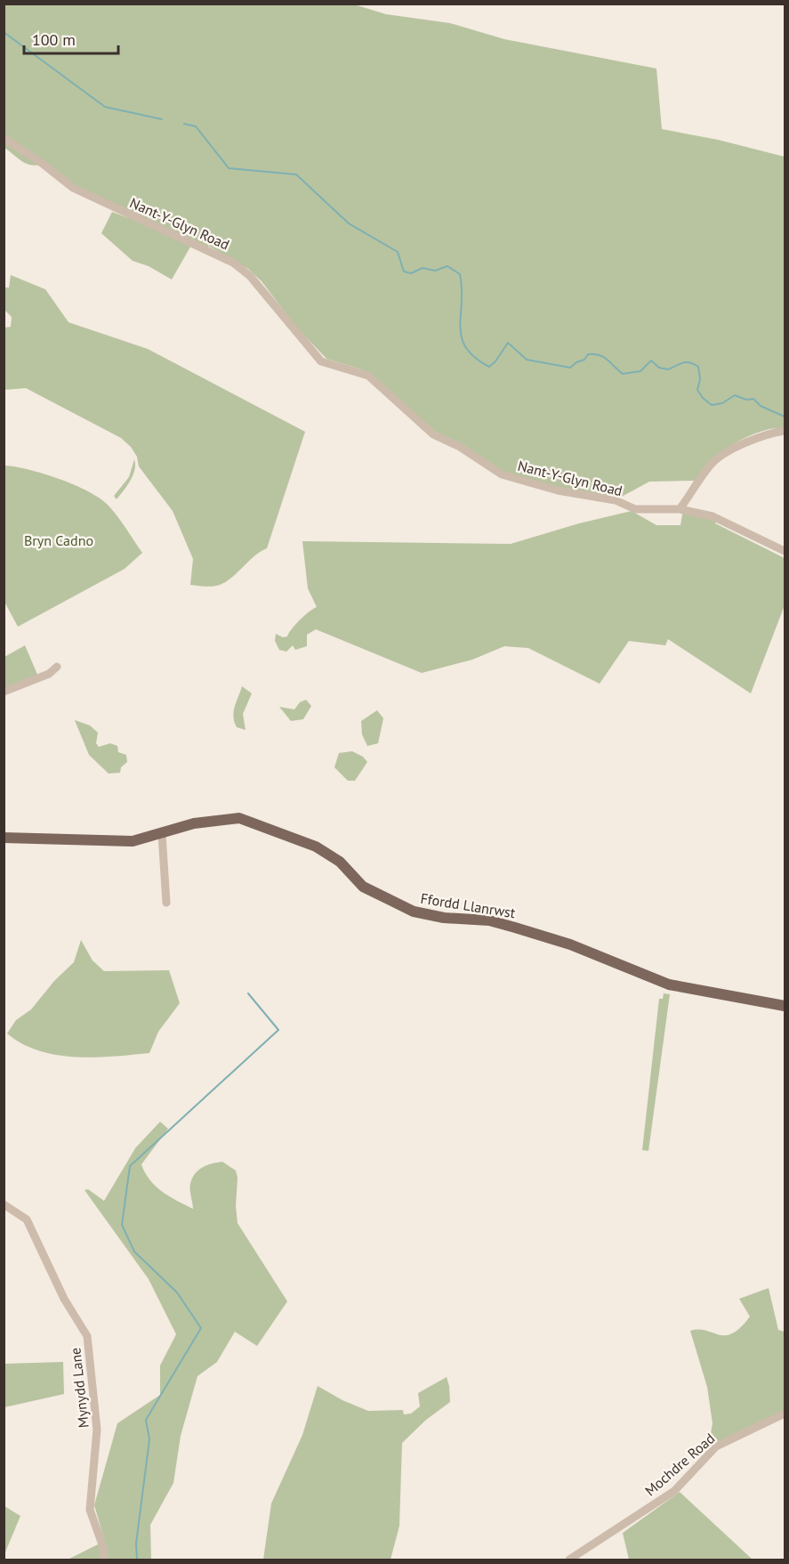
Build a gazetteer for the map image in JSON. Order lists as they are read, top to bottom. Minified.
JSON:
{"streets":{"main road":["Ffordd Llanrwst"],"street":["Nant-Y-Glyn Road","Mynydd Lane","Mochdre Road"]},"parks":["Bryn Cadno"],"scale_bar":"100 m"}
